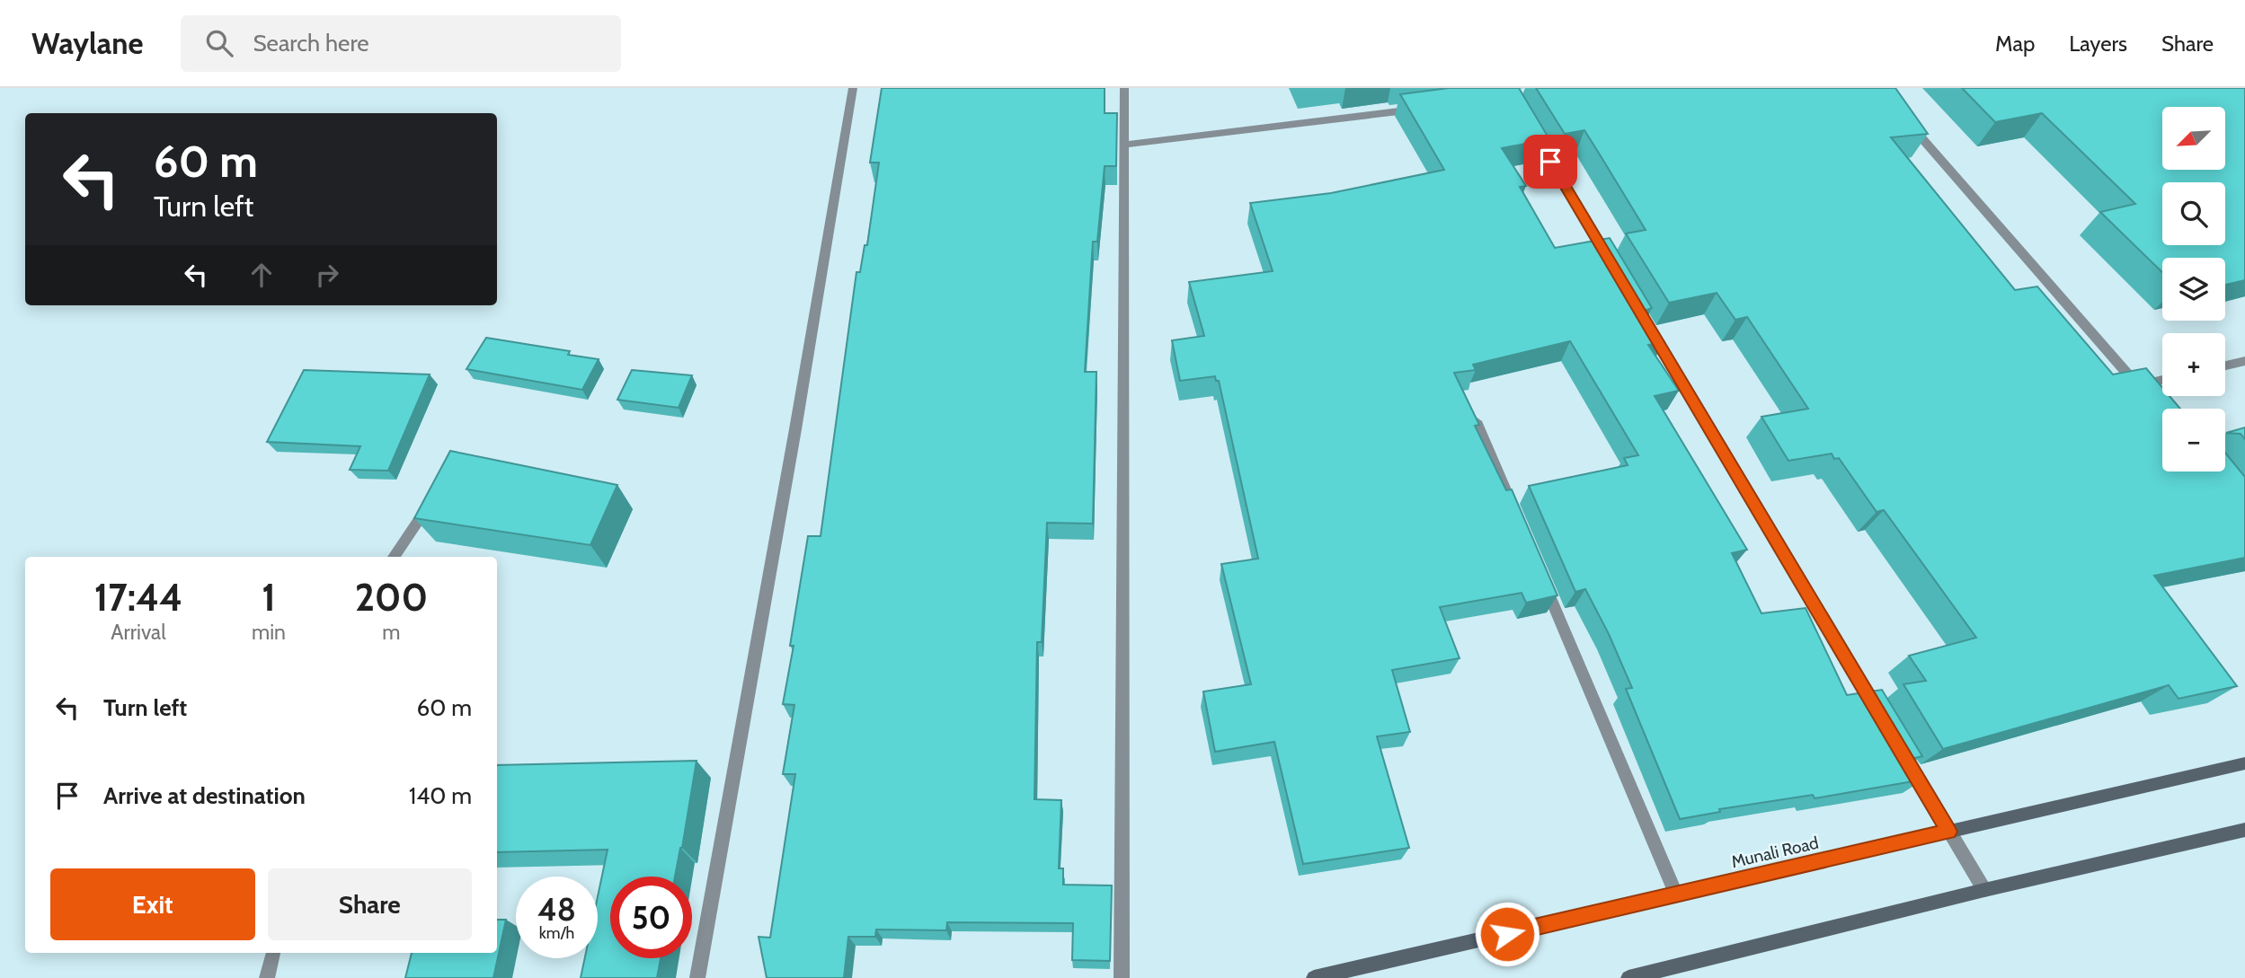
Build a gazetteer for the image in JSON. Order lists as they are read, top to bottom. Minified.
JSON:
{"streets":{"main road":["Munali Road"]},"north":"bottom left","page":{"header":"Waylane","search":"Search here","nav":["Map","Layers","Share"],"map_buttons":["+","−"],"turn":["60 m","Turn left"],"eta":["17:44","Arrival","1","min","200","m"],"list":[{"name":"Turn left","value":"60 m"},{"name":"Arrive at destination","value":"140 m"}],"buttons":["Exit","Share"],"speed":"48 km/h","limit":"50"}}
